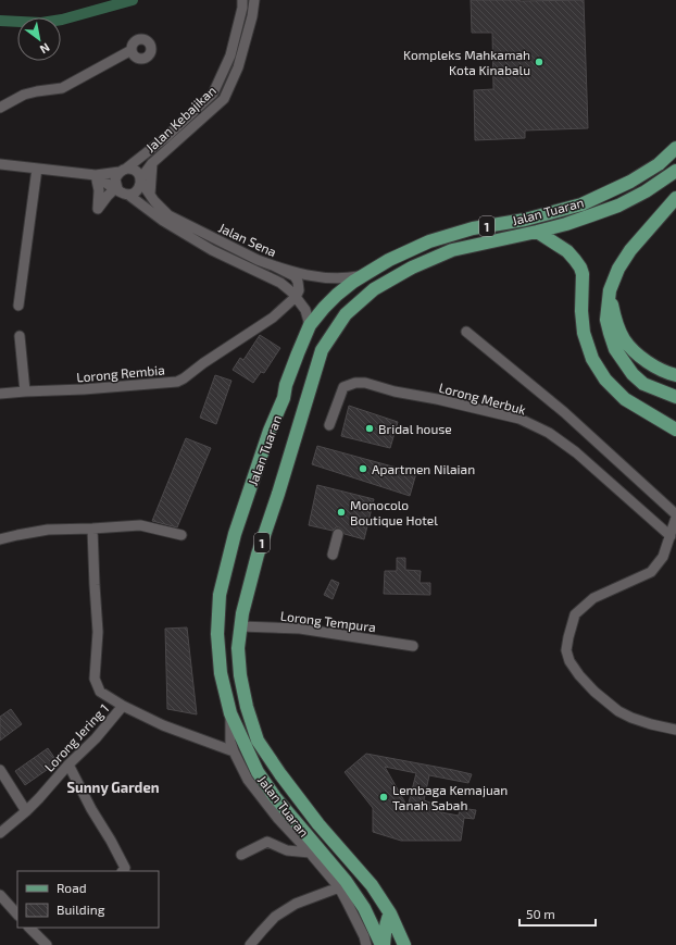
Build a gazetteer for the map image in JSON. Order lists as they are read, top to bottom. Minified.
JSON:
{"streets":{"main road":["Jalan Tuaran","1"],"street":["Jalan Kebajikan","Jalan Sena","Lorong Rembia","Lorong Merbuk","Lorong Tempura","Lorong Jering 1"]},"crossings":[["Jalan Kebajikan","Jalan Sena"],["Jalan Tuaran","Jalan Sena"],["Jalan Tuaran","Lorong Tempura"],["Jalan Sena","Lorong Rembia"]],"districts":["Sunny Garden"],"places":["Kompleks Mahkamah Kota Kinabalu","Bridal house","Apartmen Nilaian","Monocolo Boutique Hotel","Lembaga Kemajuan Tanah Sabah"],"legend":["Road","Building"],"scale_bar":"50 m","north":"bottom right"}
